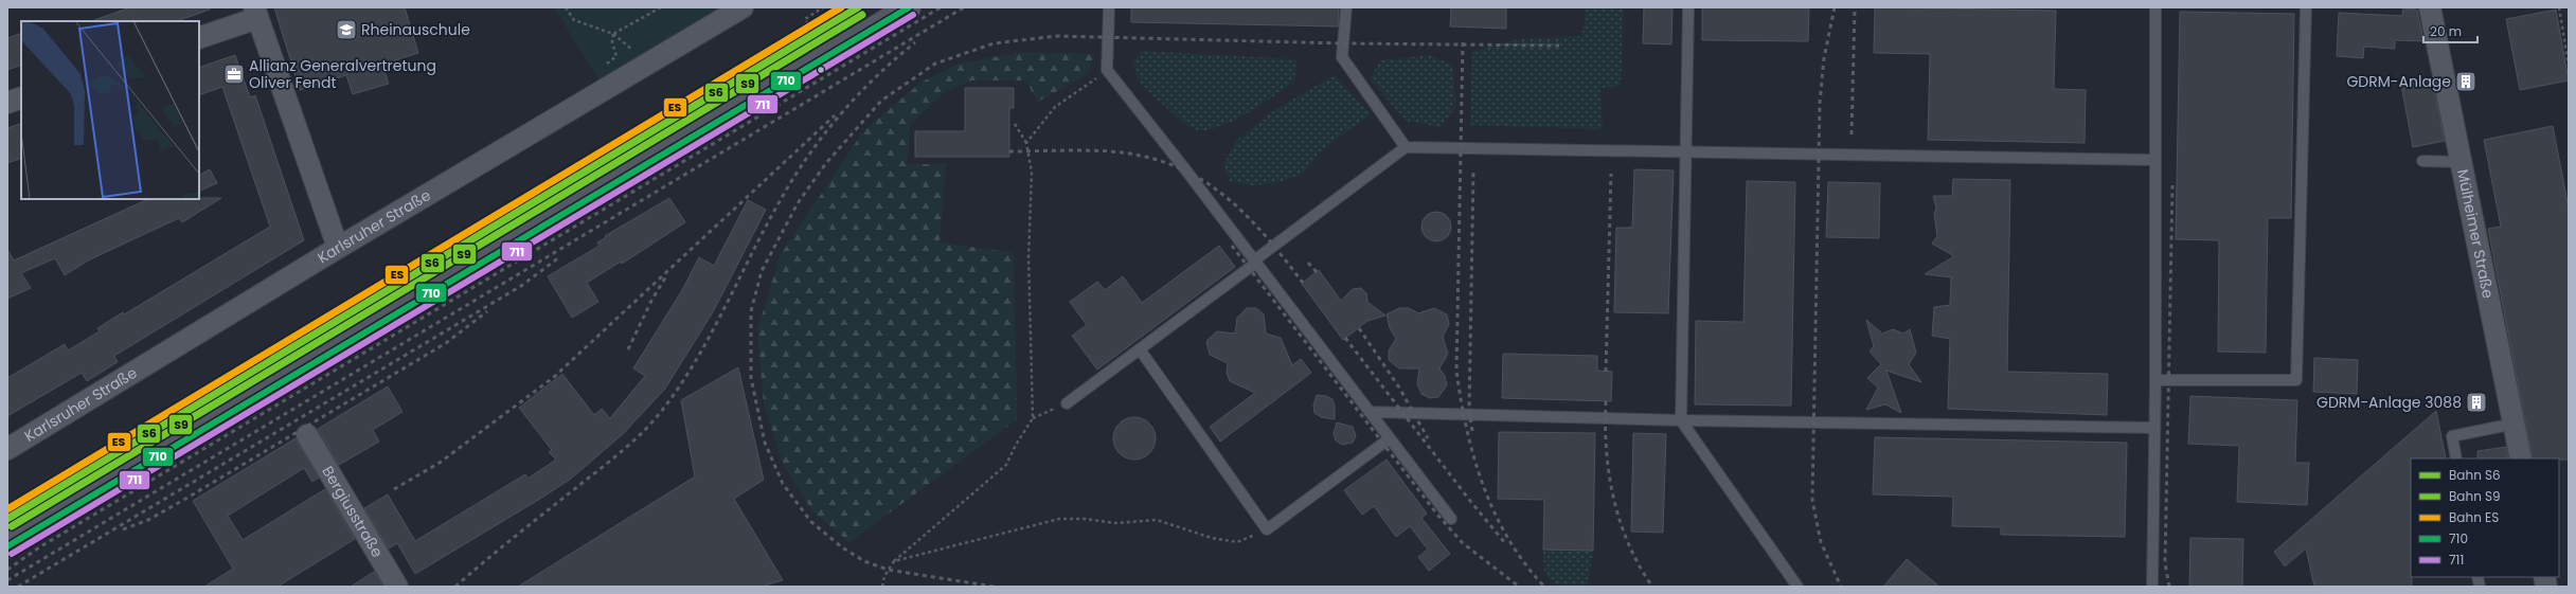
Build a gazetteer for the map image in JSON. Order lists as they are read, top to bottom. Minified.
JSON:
{"streets":{"street":["Karlsruher Straße","Mülheimer Straße","Bergiusstraße"]},"places":{"school or university":["Rheinauschule"],"office":["Allianz Generalvertretung Oliver Fendt"],"building":["GDRM-Anlage","GDRM-Anlage 3088"]},"lines":["rail line S6","rail line ES","transit line 710","rail line S9","transit line 711"],"legend":["Bahn S6","Bahn S9","Bahn ES","710","711"],"scale_bar":"20 m"}
